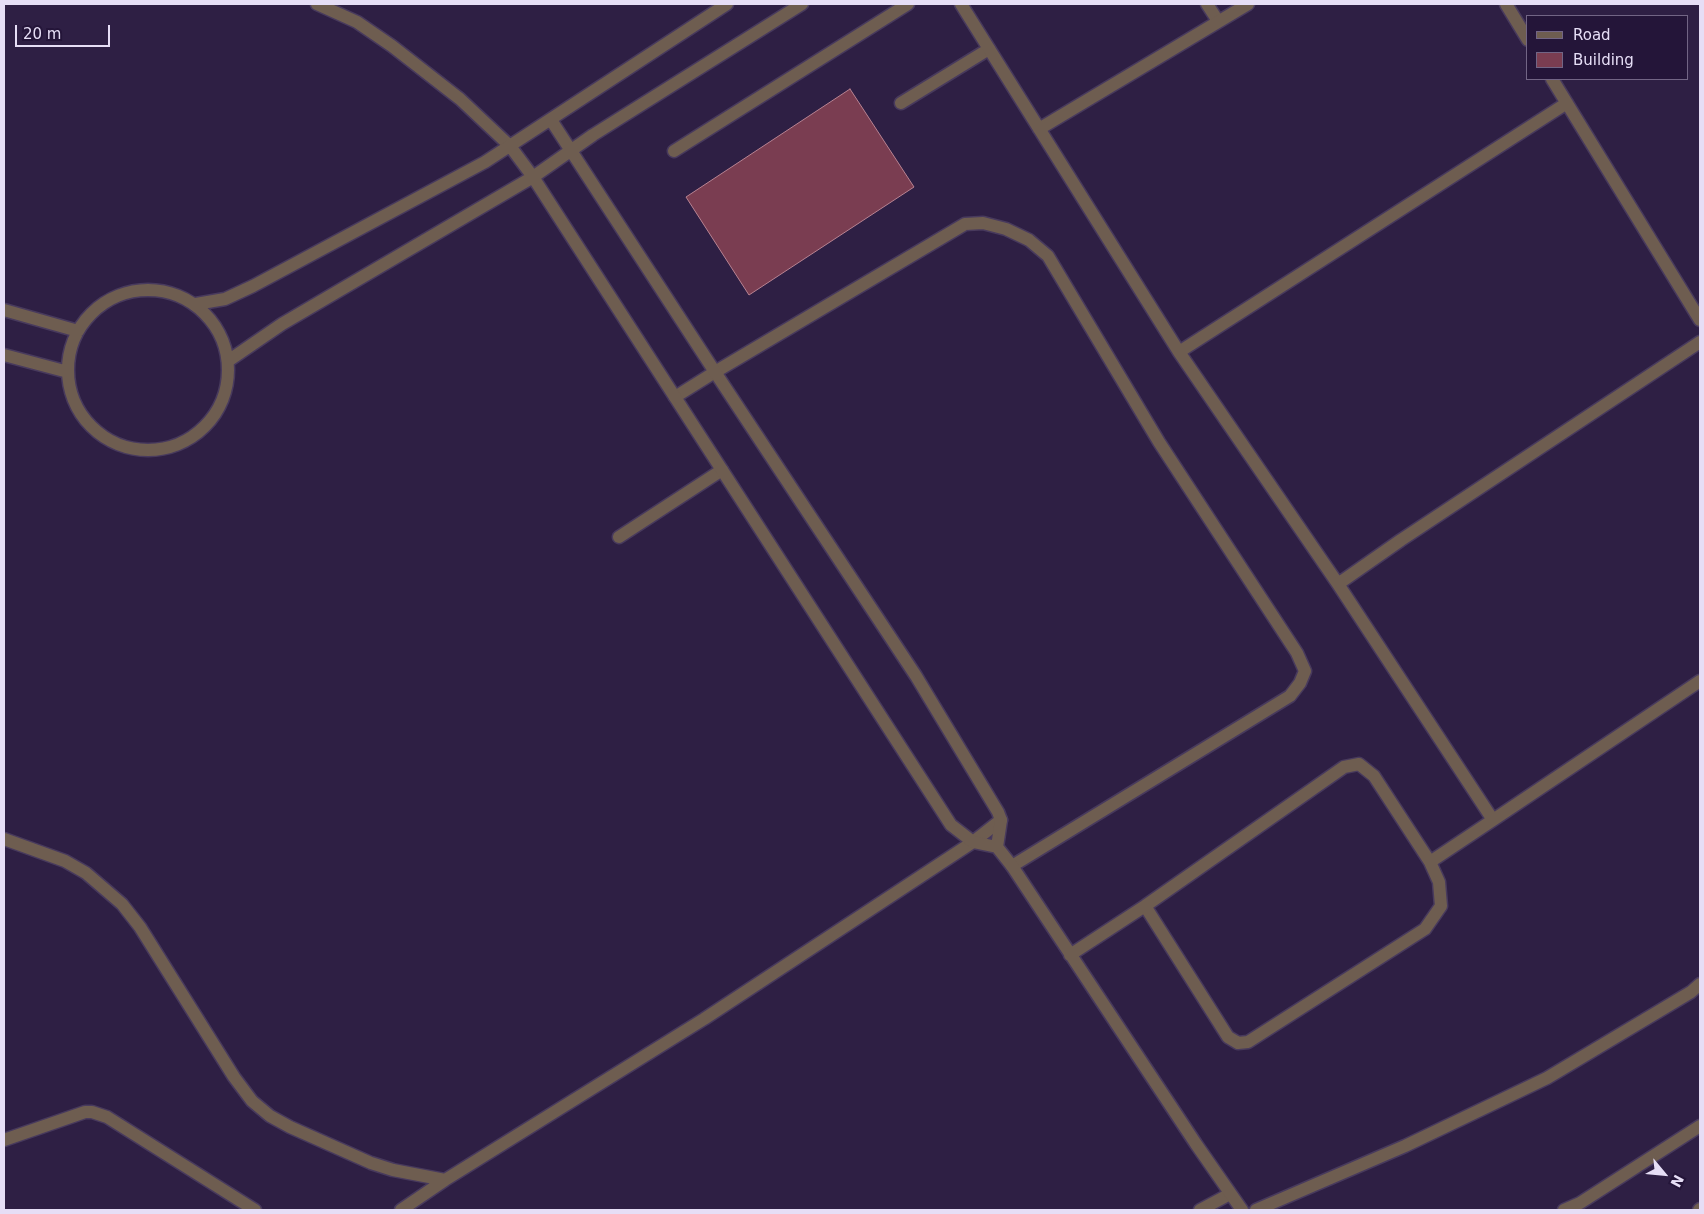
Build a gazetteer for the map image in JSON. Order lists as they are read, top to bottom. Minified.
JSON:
{"legend":["Road","Building"],"scale_bar":"20 m","north":"bottom right"}
